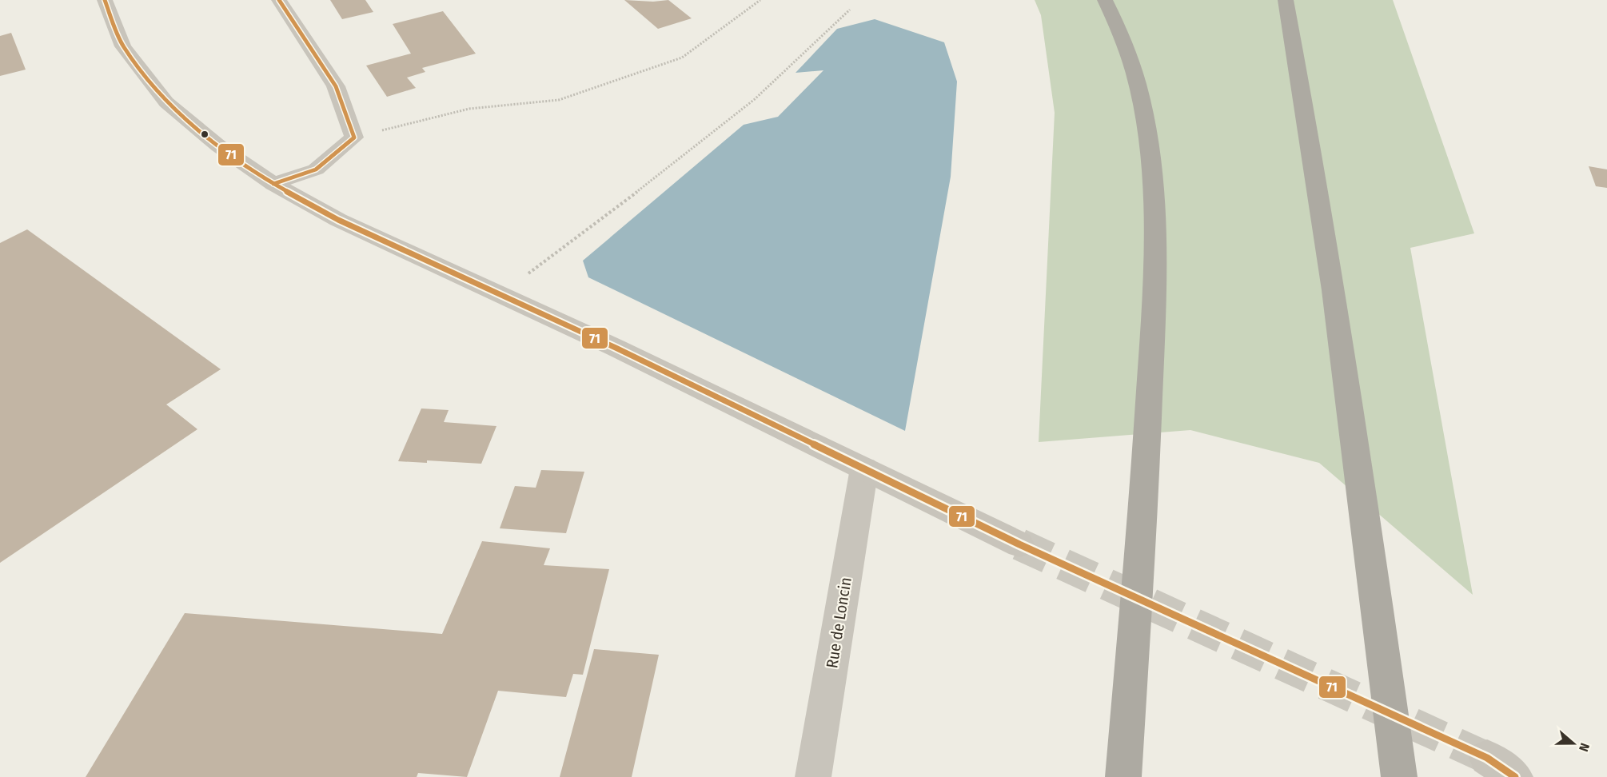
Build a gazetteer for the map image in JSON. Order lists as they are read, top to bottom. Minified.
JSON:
{"streets":{"street":["Rue de Loncin"]},"lines":["transit line 71"],"north":"right"}
